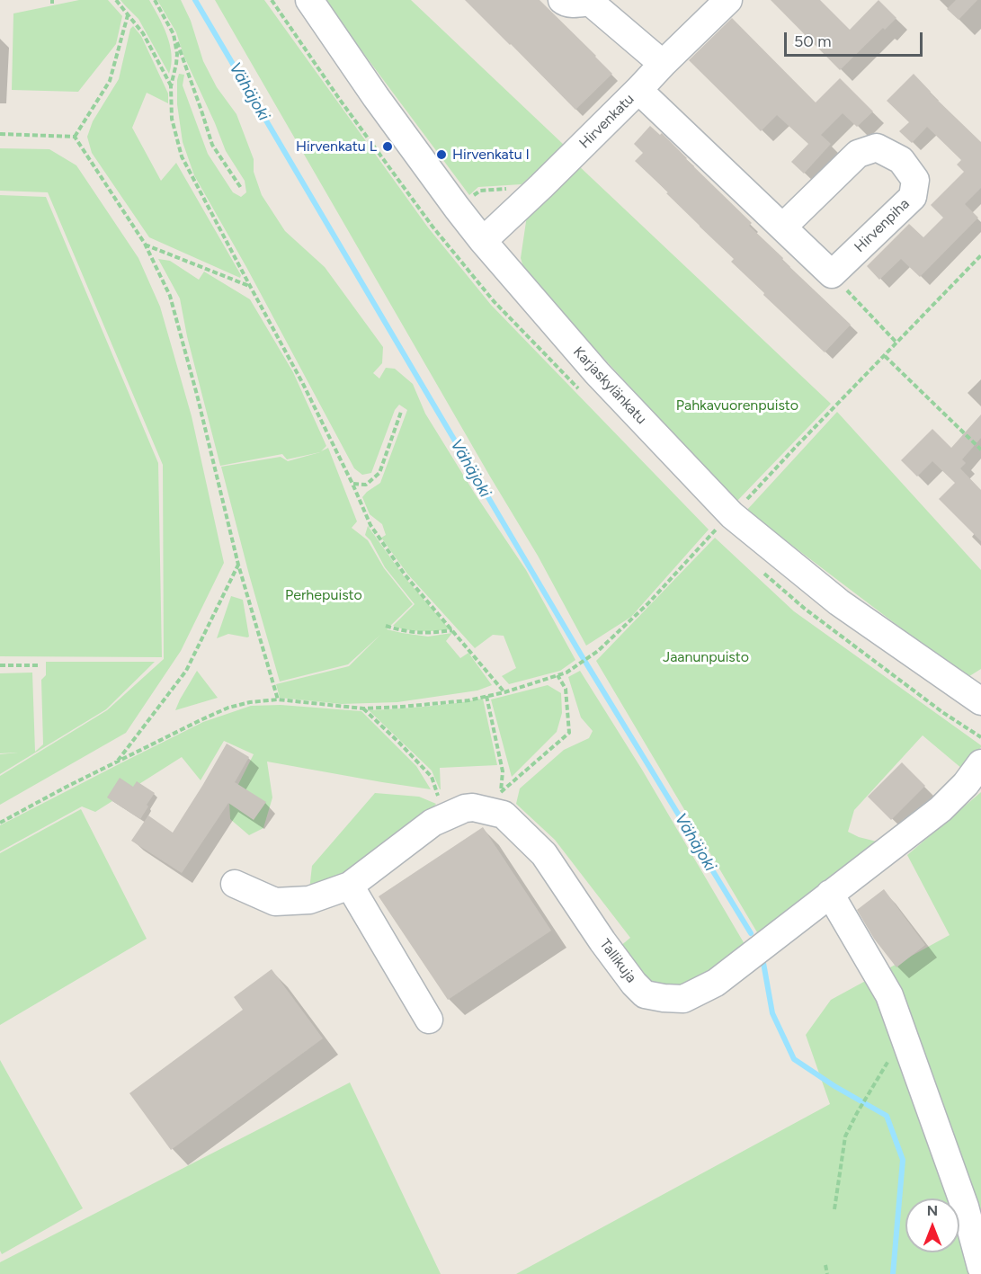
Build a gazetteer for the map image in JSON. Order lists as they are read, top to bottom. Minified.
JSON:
{"streets":{"street":["Hirvenkatu","Hirvenpiha","Karjaskylänkatu","Tallikuja"]},"crossings":[["Hirvenkatu","Karjaskylänkatu"]],"water":["Vähäjoki"],"parks":["Pahkavuorenpuisto","Perhepuisto","Jaanunpuisto"],"places":["Hirvenkatu L","Hirvenkatu I"],"scale_bar":"50 m","north":"top"}
